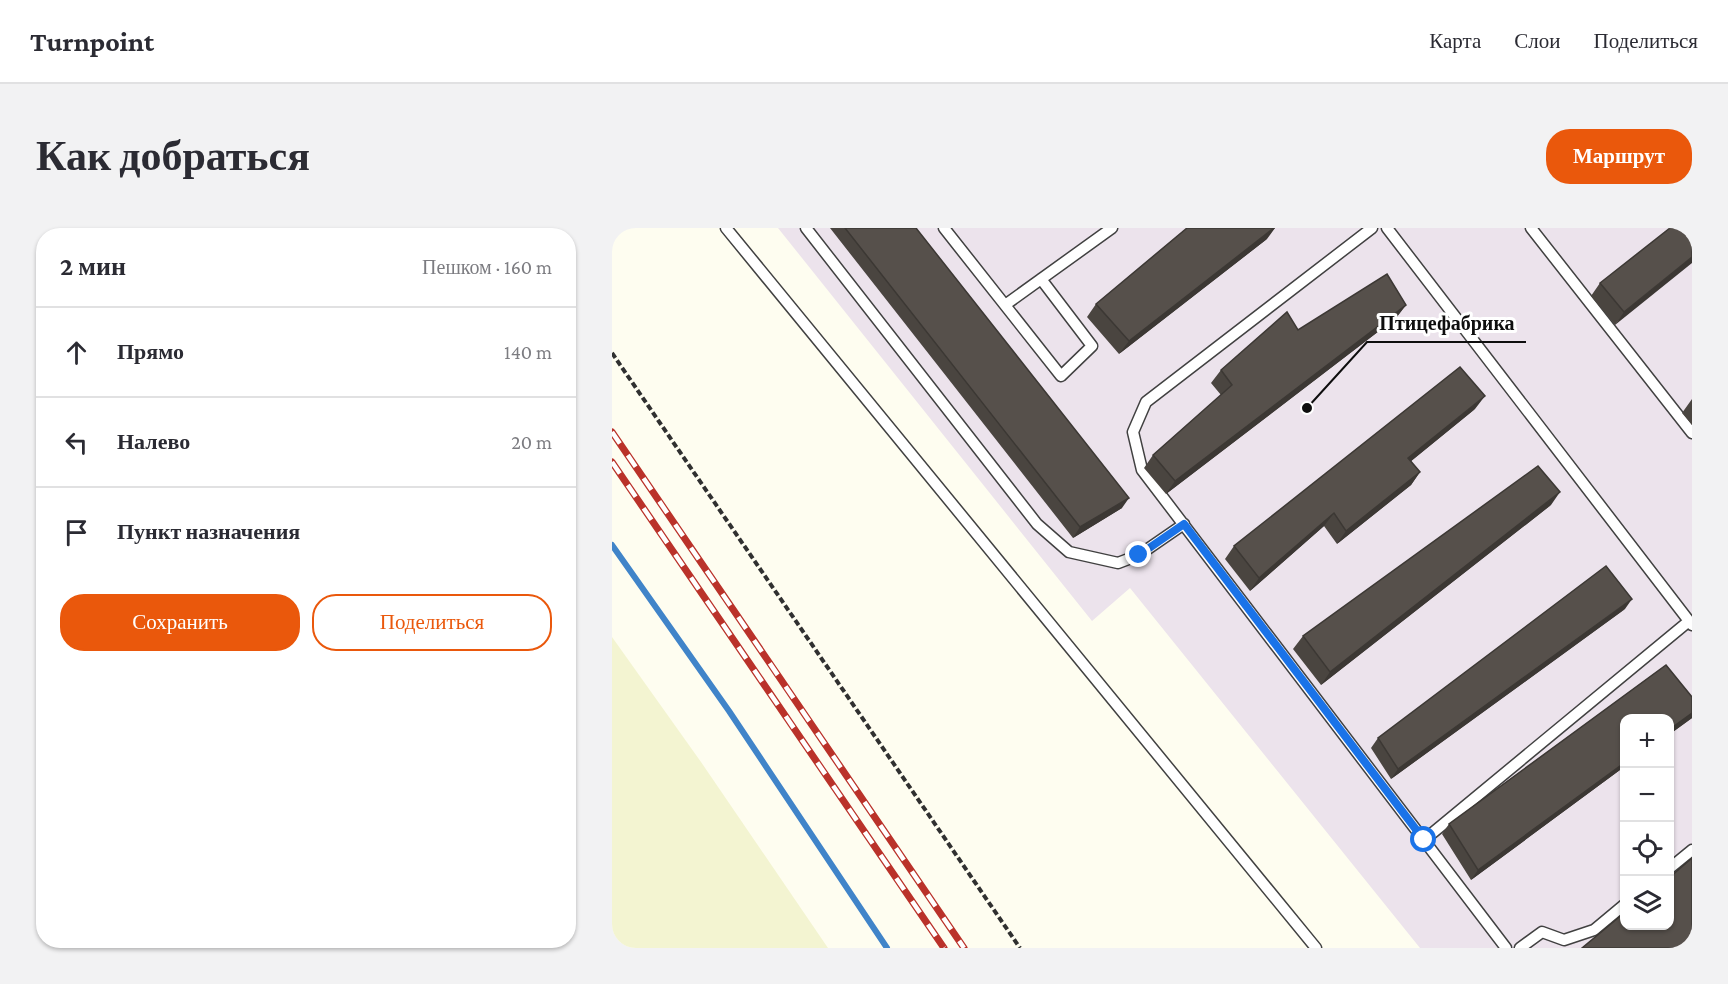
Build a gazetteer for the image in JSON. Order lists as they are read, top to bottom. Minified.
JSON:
{"places":["Птицефабрика"],"page":{"header":"Turnpoint","nav":["Карта","Слои","Поделиться"],"buttons":["Маршрут",["Сохранить","Поделиться"]],"title":"Как добраться","heading":["2 мин","Пешком · 160 m"],"list":[["Прямо","140 m"],["Налево","20 m"],"Пункт назначения"],"map_buttons":["+","−"]}}
